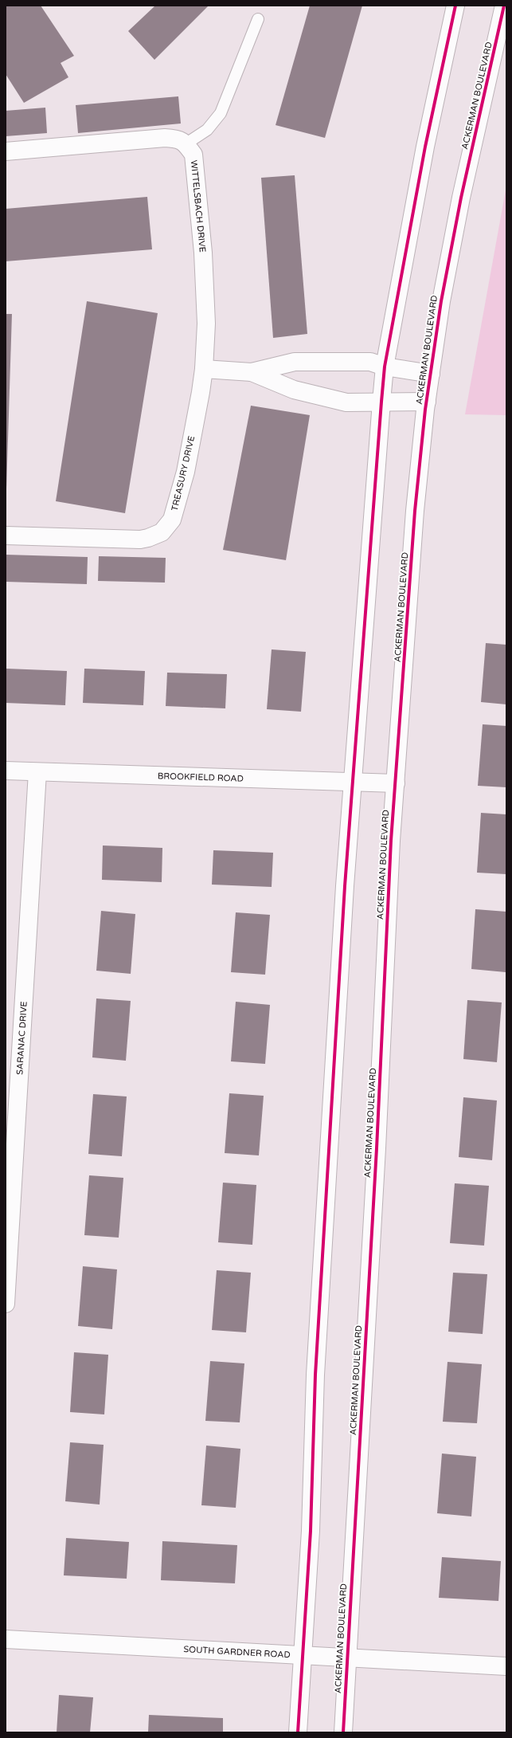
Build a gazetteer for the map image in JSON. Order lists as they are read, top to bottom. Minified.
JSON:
{"streets":{"street":["ACKERMAN BOULEVARD","WITTELSBACH DRIVE","TREASURY DRIVE","BROOKFIELD ROAD","SARANAC DRIVE","SOUTH GARDNER ROAD"]},"crossings":[["ACKERMAN BOULEVARD","BROOKFIELD ROAD"],["ACKERMAN BOULEVARD","SOUTH GARDNER ROAD"],["WITTELSBACH DRIVE","TREASURY DRIVE"],["BROOKFIELD ROAD","SARANAC DRIVE"]]}
